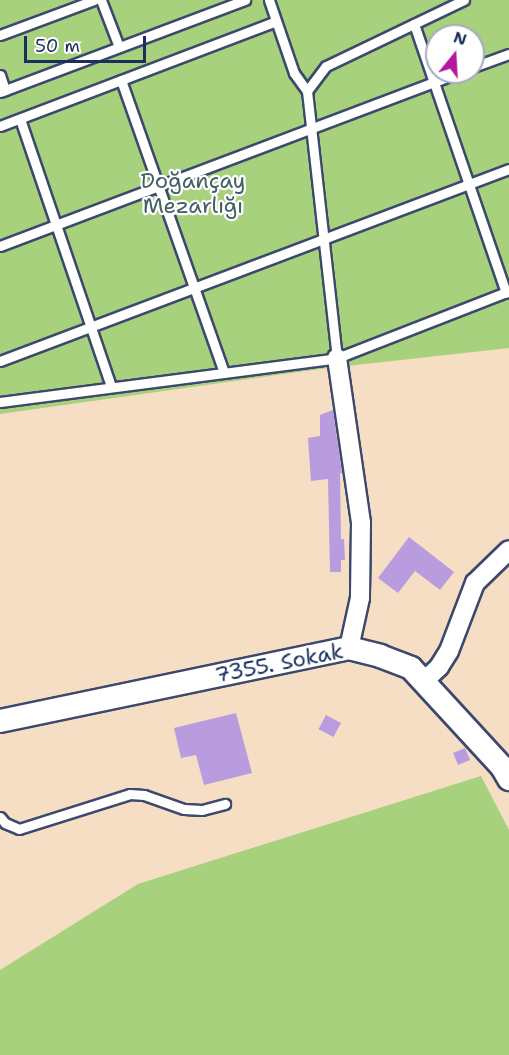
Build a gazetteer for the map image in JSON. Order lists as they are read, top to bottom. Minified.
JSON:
{"streets":{"street":["7355. Sokak"]},"parks":["Doğançay Mezarlığı"],"scale_bar":"50 m","north":"top"}
